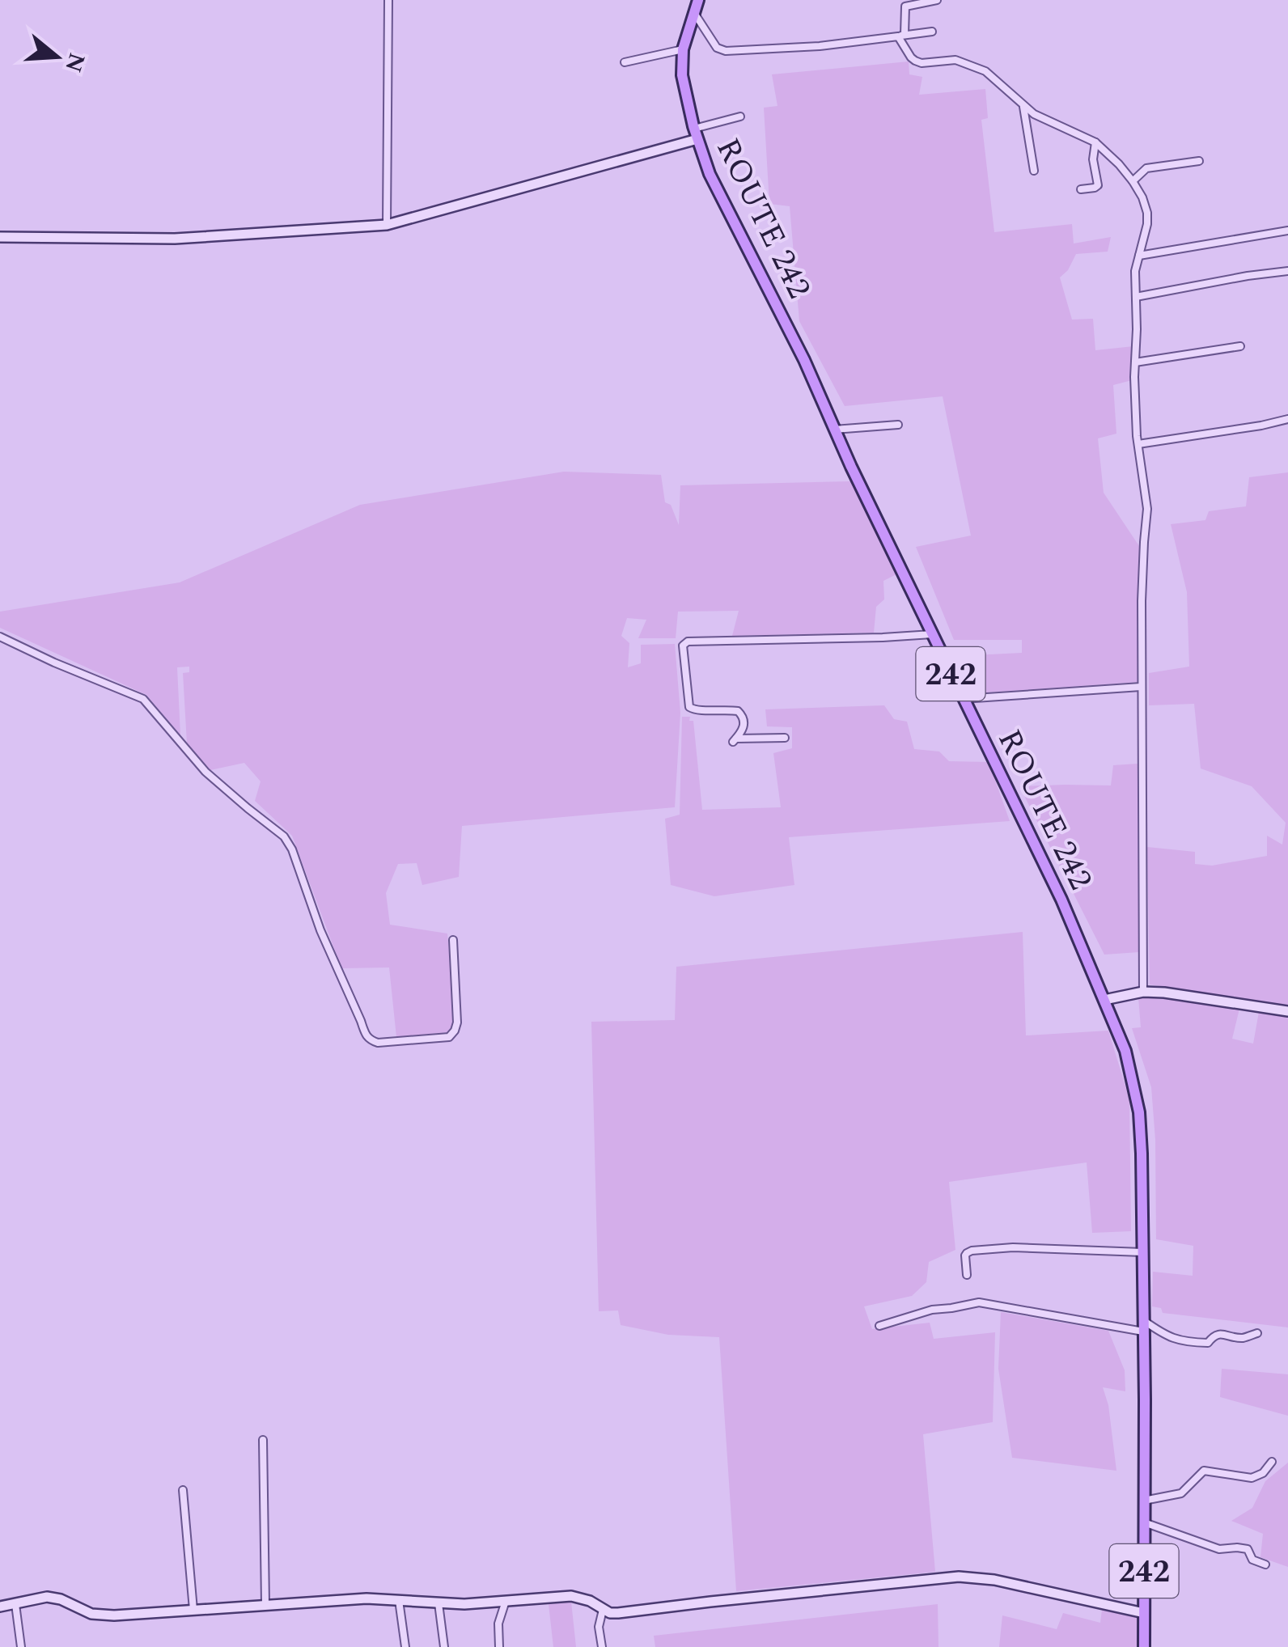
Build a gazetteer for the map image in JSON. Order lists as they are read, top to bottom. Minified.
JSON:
{"streets":{"main road":["ROUTE 242","242"]},"north":"right"}
